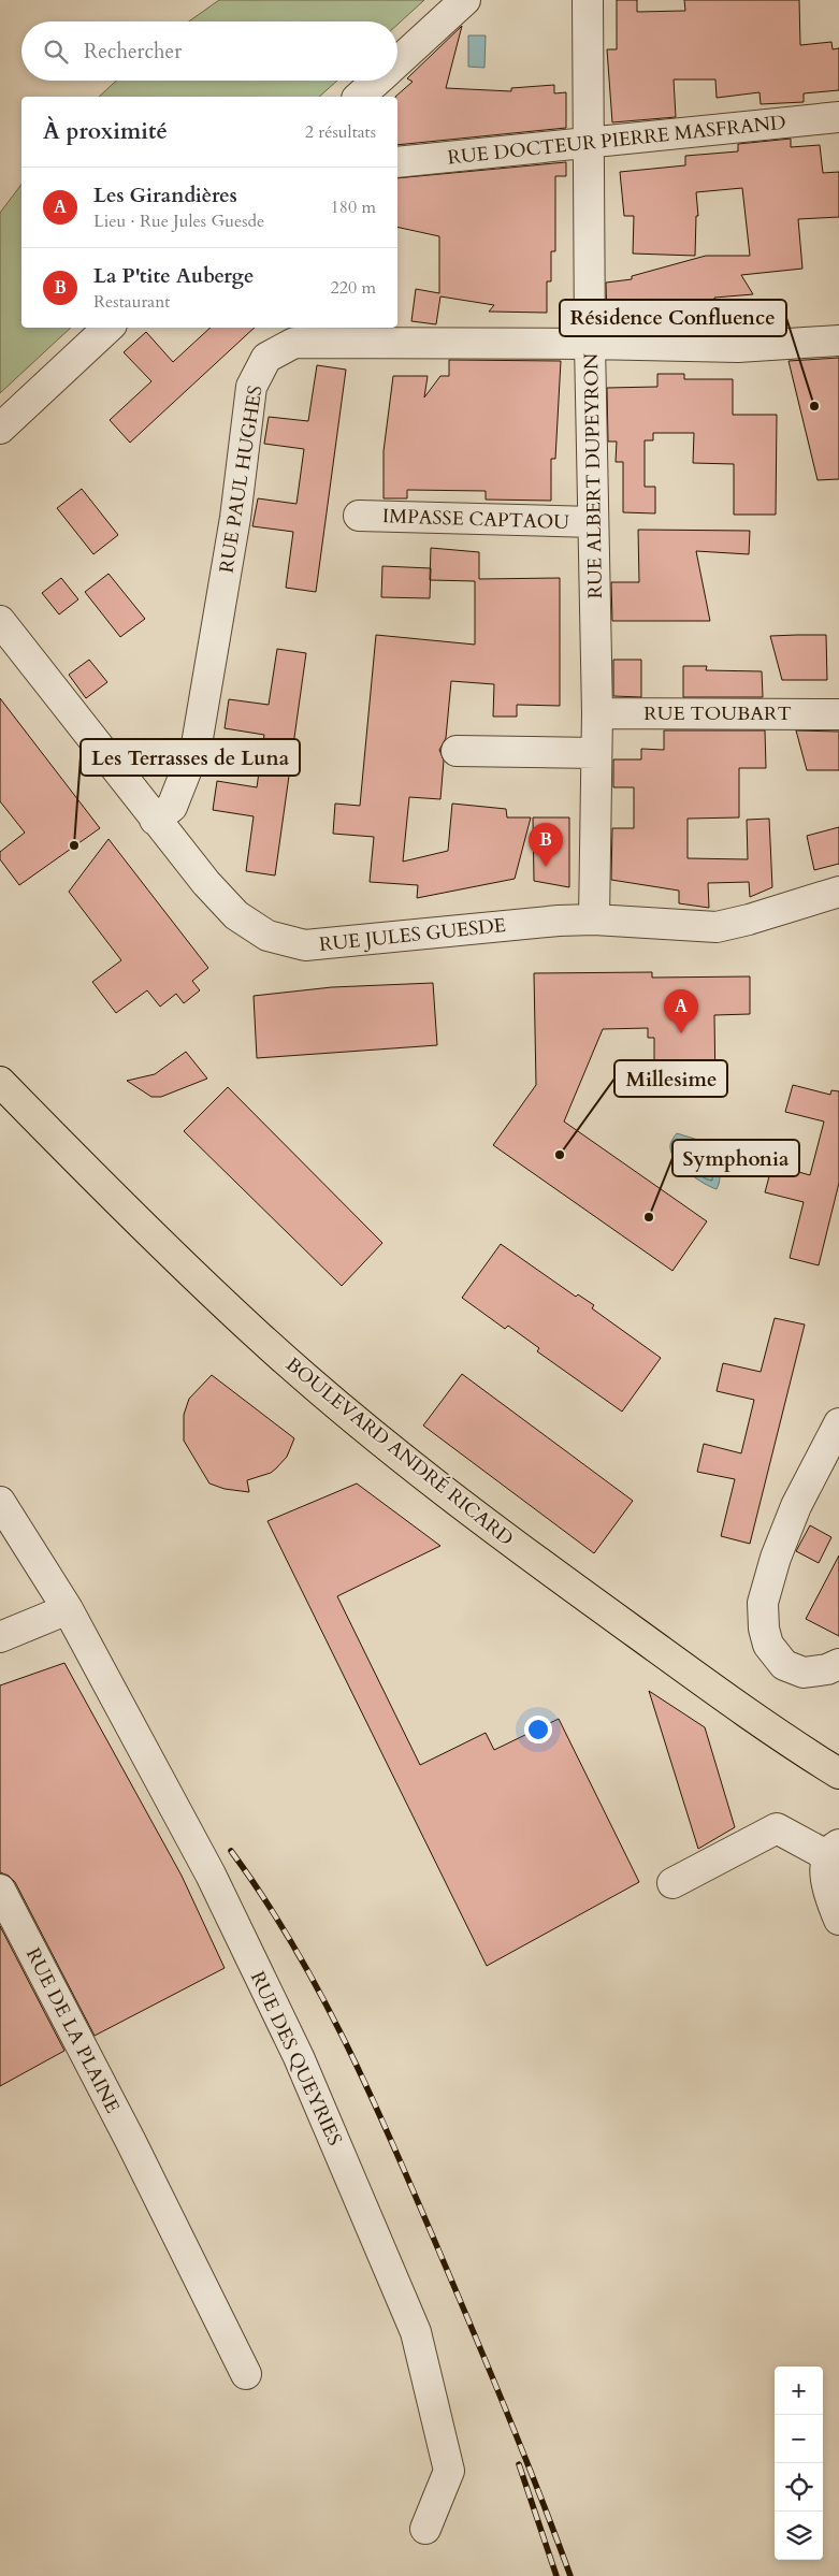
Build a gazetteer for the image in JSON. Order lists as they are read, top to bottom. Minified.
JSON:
{"streets":{"main road":["BOULEVARD ANDRÉ RICARD"],"street":["RUE DOCTEUR PIERRE MASFRAND","RUE ALBERT DUPEYRON","RUE PAUL HUGHES","IMPASSE CAPTAOU","RUE TOUBART","RUE JULES GUESDE","RUE DE LA PLAINE","RUE DES QUEYRIES"]},"crossings":[["RUE DOCTEUR PIERRE MASFRAND","RUE ALBERT DUPEYRON"],["RUE ALBERT DUPEYRON","RUE PAUL HUGHES"],["RUE ALBERT DUPEYRON","IMPASSE CAPTAOU"],["RUE ALBERT DUPEYRON","RUE TOUBART"],["RUE ALBERT DUPEYRON","RUE JULES GUESDE"],["RUE PAUL HUGHES","RUE JULES GUESDE"]],"places":["Résidence Confluence","Les Terrasses de Luna","Millesime","Symphonia"],"page":{"search":"Rechercher","heading":["À proximité","2 résultats"],"list":[{"mark":"A","name":"Les Girandières","note":"Lieu · Rue Jules Guesde","value":"180 m"},{"mark":"B","name":"La P'tite Auberge","note":"Restaurant","value":"220 m"}],"pins":["B","A"],"map_buttons":["+","−"]}}
